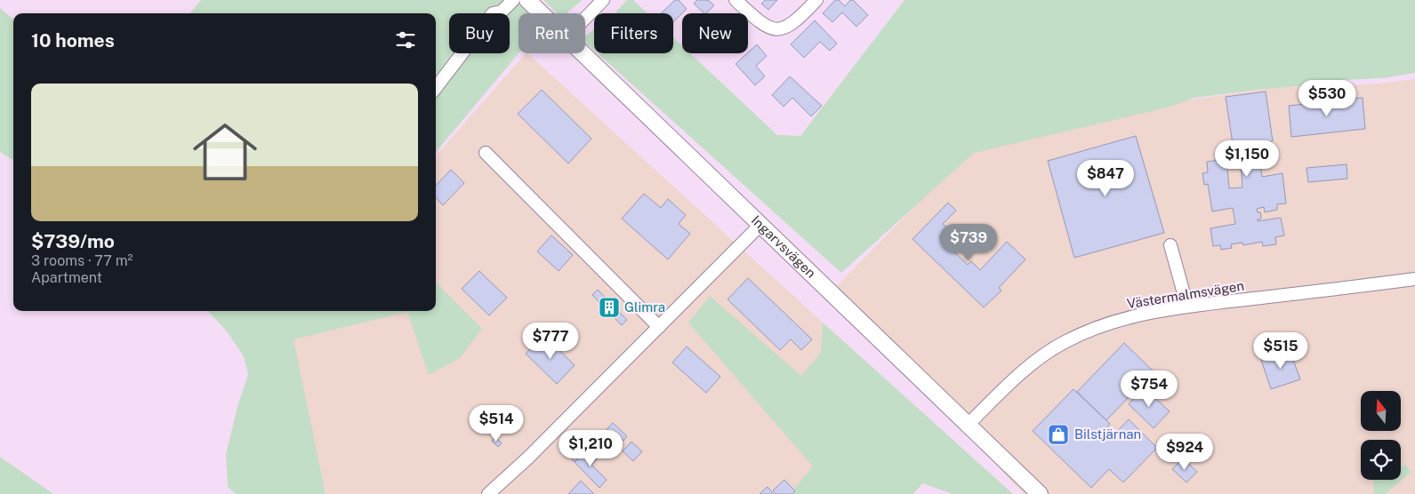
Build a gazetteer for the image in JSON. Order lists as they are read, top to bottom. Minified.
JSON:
{"streets":{"street":["Ingarvsvägen","Västermalmsvägen"]},"crossings":[["Ingarvsvägen","Västermalmsvägen"]],"places":{"building":["Glimra"],"shop":["Bilstjärnan"]},"north":"top","page":{"chip":["Buy","Rent","Filters","New"],"heading":"10 homes","list":[{"name":"$739/mo","note":"3 rooms · 77 m² · Apartment"}],"price":["$530","$1,150","$847","$739","$777","$515","$754","$514","$1,210","$924"]}}
